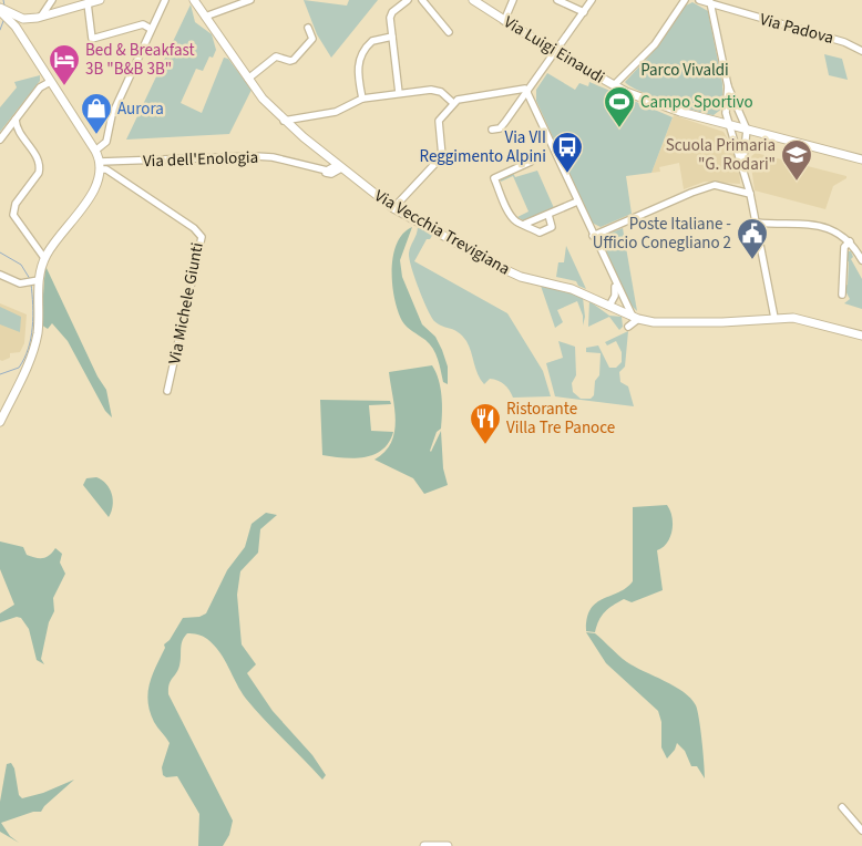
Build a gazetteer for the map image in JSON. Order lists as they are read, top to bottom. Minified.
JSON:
{"streets":{"street":["Via Padova","Via Luigi Einaudi","Via dell'Enologia","Via Vecchia Trevigiana","Via Michele Giunti"]},"crossings":[["Via dell'Enologia","Via Vecchia Trevigiana"],["Via dell'Enologia","Via Michele Giunti"]],"parks":["Parco Vivaldi"],"places":{"hotel":["Bed & Breakfast 3B \"B&B 3B\""],"sports":["Campo Sportivo"],"shop":["Aurora"],"bus stop":["Via VII Reggimento Alpini"],"school or university":["Scuola Primaria \"G. Rodari\""],"public building":["Poste Italiane - Ufficio Conegliano 2"],"restaurant":["Ristorante Villa Tre Panoce"]}}
